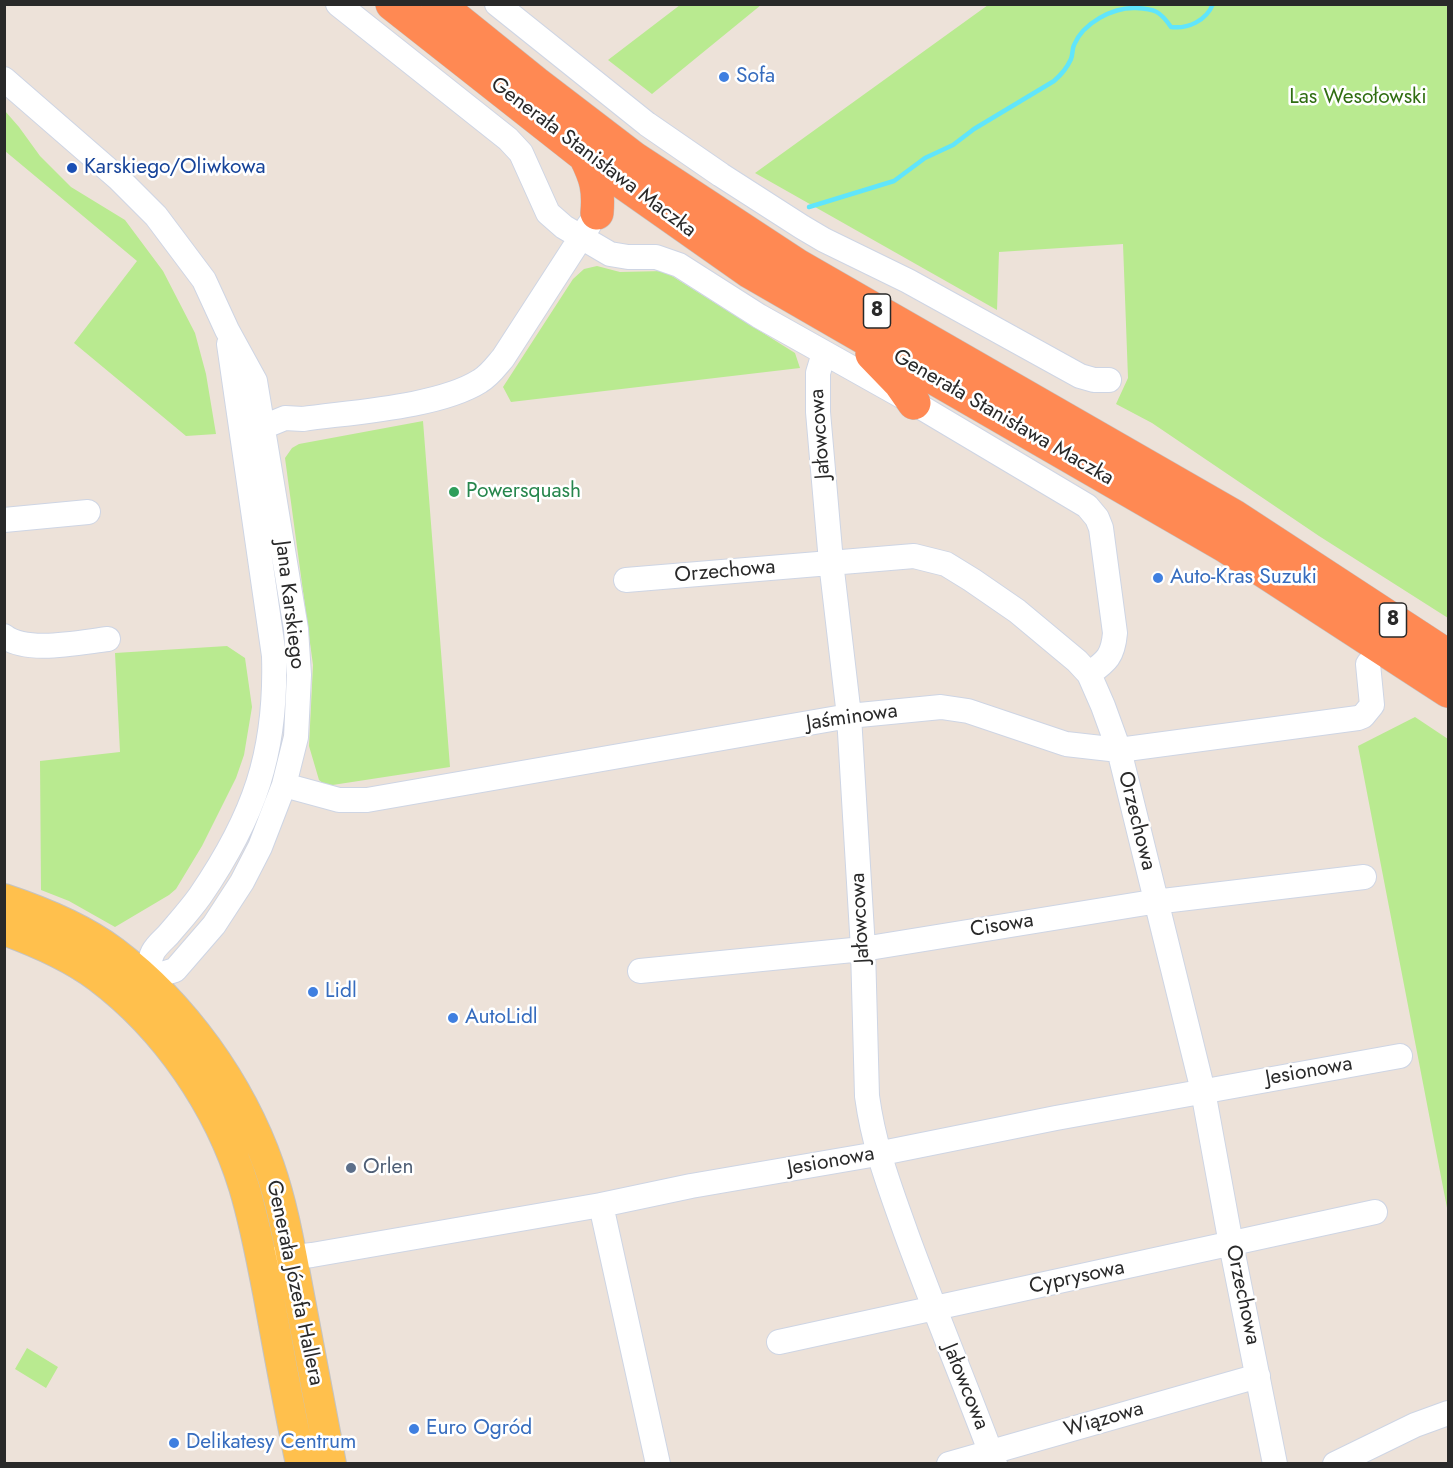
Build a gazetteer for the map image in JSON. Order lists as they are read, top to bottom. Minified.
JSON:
{"streets":{"highway":["Generała Stanisława Maczka","8"],"main road":["Generała Józefa Hallera"],"street":["Jałowcowa","Orzechowa","Jana Karskiego","Jaśminowa","Cisowa","Jesionowa","Cyprysowa","Wiązowa"]},"crossings":[["Jałowcowa","Orzechowa"],["Jałowcowa","Jaśminowa"],["Jałowcowa","Cisowa"],["Jałowcowa","Jesionowa"],["Jałowcowa","Cyprysowa"],["Jałowcowa","Wiązowa"],["Orzechowa","Jaśminowa"],["Orzechowa","Cisowa"],["Orzechowa","Jesionowa"],["Orzechowa","Cyprysowa"],["Orzechowa","Wiązowa"],["Jana Karskiego","Jaśminowa"],["Jana Karskiego","Generała Józefa Hallera"],["Jesionowa","Generała Józefa Hallera"]],"parks":["Las Wesołowski"],"places":["Sofa","Karskiego/Oliwkowa","Powersquash","Auto-Kras Suzuki","Lidl","AutoLidl","Orlen","Euro Ogród","Delikatesy Centrum"]}
